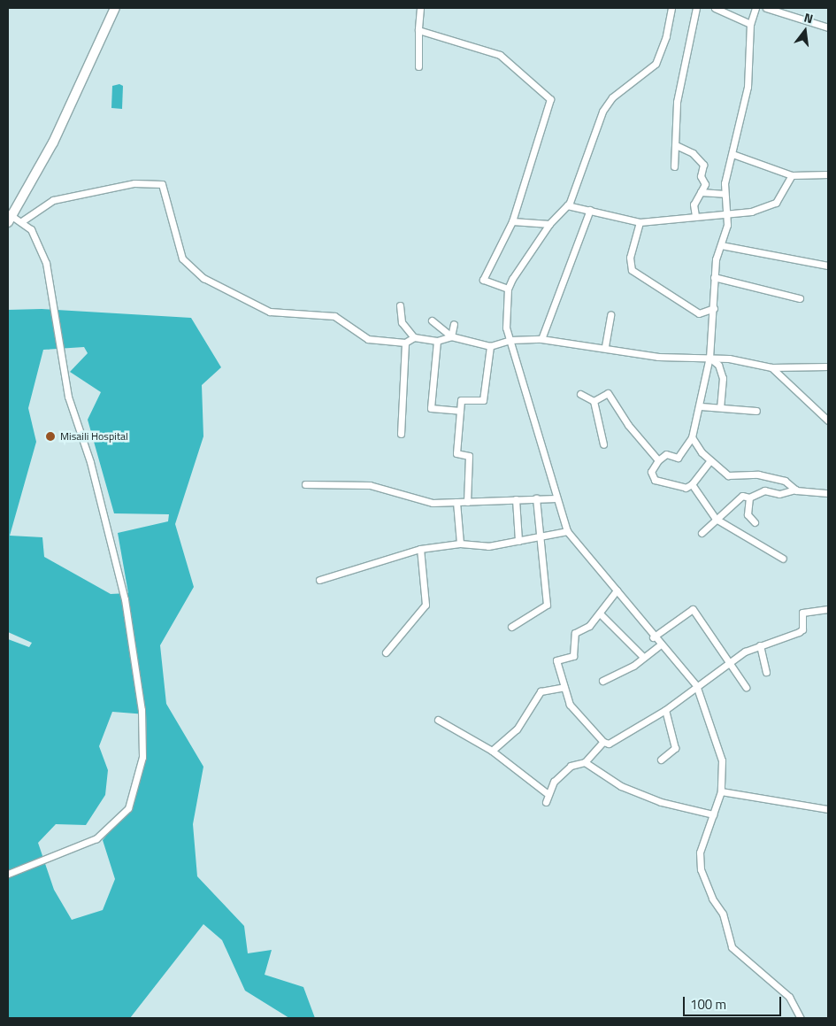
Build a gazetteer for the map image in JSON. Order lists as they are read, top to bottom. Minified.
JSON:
{"places":["Misaili Hospital"],"scale_bar":"100 m","north":"top"}
